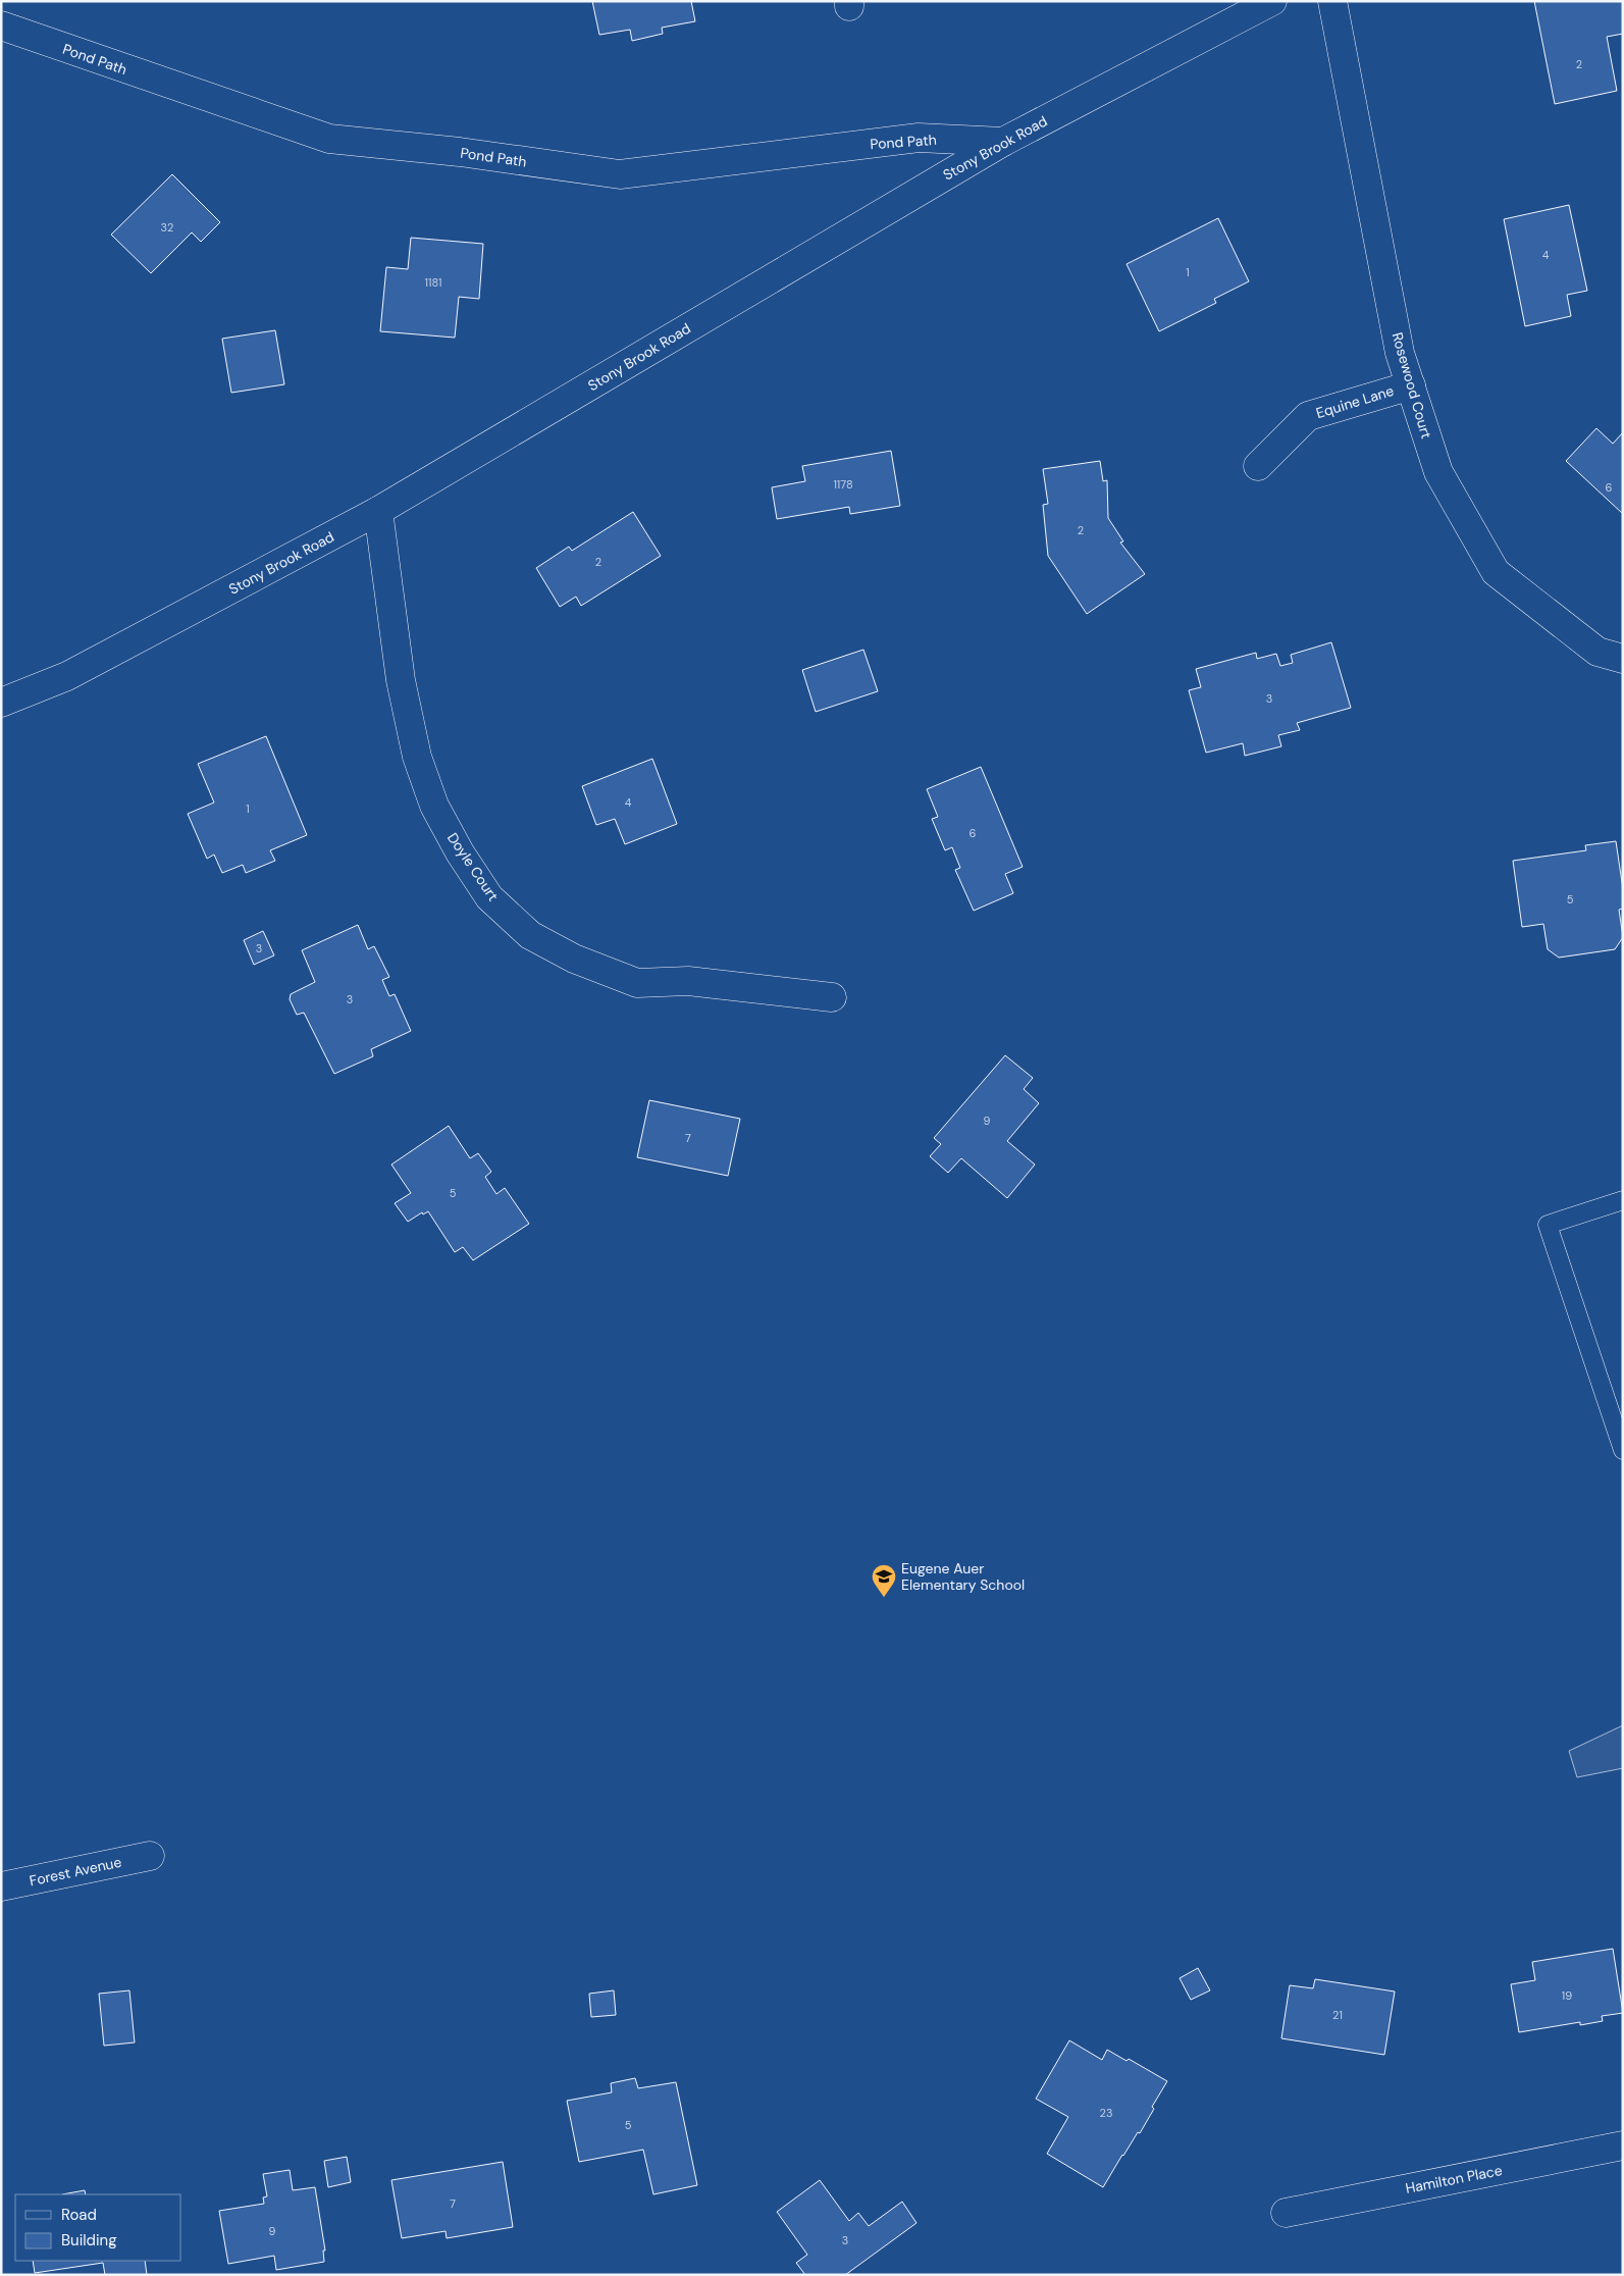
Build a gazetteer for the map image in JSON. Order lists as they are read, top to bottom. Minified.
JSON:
{"streets":{"street":["Pond Path","Stony Brook Road","Rosewood Court","Equine Lane","Doyle Court","Forest Avenue","Hamilton Place"]},"crossings":[["Pond Path","Stony Brook Road"],["Stony Brook Road","Doyle Court"],["Rosewood Court","Equine Lane"]],"places":{"school or university":["Eugene Auer Elementary School"]},"house_numbers":["2","32","4","1","1181","1178","6","2","2","3","4","1","6","5","3","3","9","7","5","19","21","23","5","7","9","3"],"legend":["Road","Building"]}
